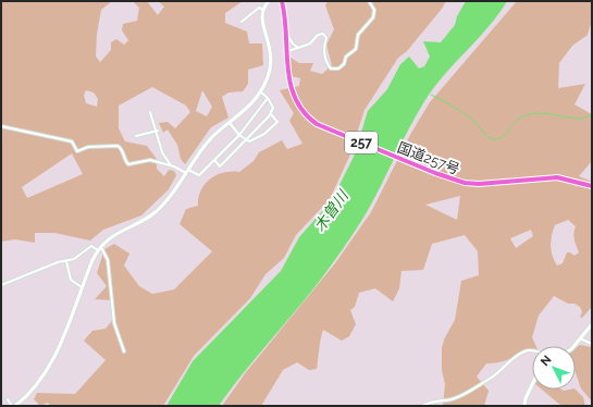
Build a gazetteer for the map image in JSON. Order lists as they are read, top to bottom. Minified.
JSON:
{"streets":{"highway":["257","国道257号"]},"water":["木曽川"],"north":"top left"}
